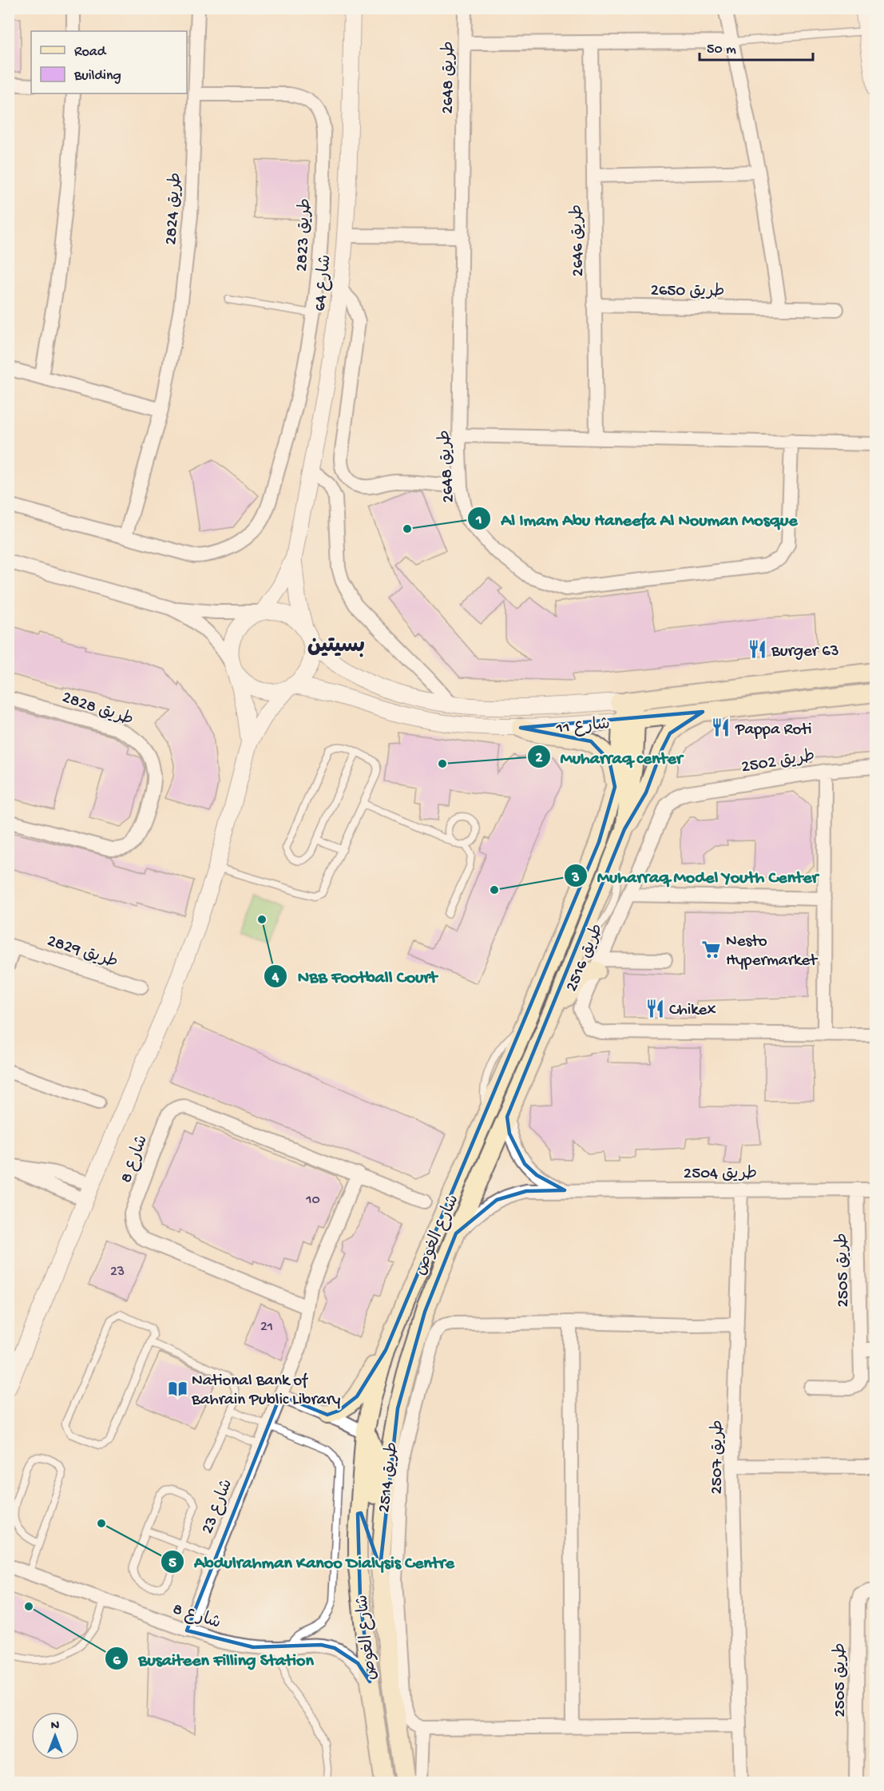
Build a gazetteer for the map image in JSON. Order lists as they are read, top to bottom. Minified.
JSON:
{"streets":{"main road":["شارع 11","شارع الغوص"],"street":["طريق 2648","طريق 2824","طريق 2823","طريق 2646","شارع 64","طريق 2650","طريق 2828","طريق 2502","طريق 2829","طريق 2516","شارع 8","طريق 2504","طريق 2505","طريق 2507","طريق 2514","شارع 23"]},"crossings":[["طريق 2824","طريق 2823"],["طريق 2646","طريق 2650"],["شارع 64","شارع 11"],["شارع 11","شارع الغوص"],["طريق 2502","طريق 2516"],["شارع 8","شارع الغوص"],["شارع 8","شارع 23"],["طريق 2504","شارع الغوص"],["طريق 2504","طريق 2505"],["طريق 2504","طريق 2507"],["طريق 2507","طريق 2514"]],"districts":["بسيتين"],"places":{"other":["Al Imam Abu Haneefa Al Nouman Mosque","Muharraq center","Muharraq Model Youth Center","NBB Football Court","Abdulrahman Kanoo Dialysis Centre","Busaiteen Filling Station"],"restaurant":["Burger 63","Pappa Roti","Chikex"],"supermarket":["Nesto Hypermarket"],"library":["National Bank of Bahrain Public Library"]},"house_numbers":["10","23","21"],"legend":["Road","Building"],"scale_bar":"50 m","north":"top"}
